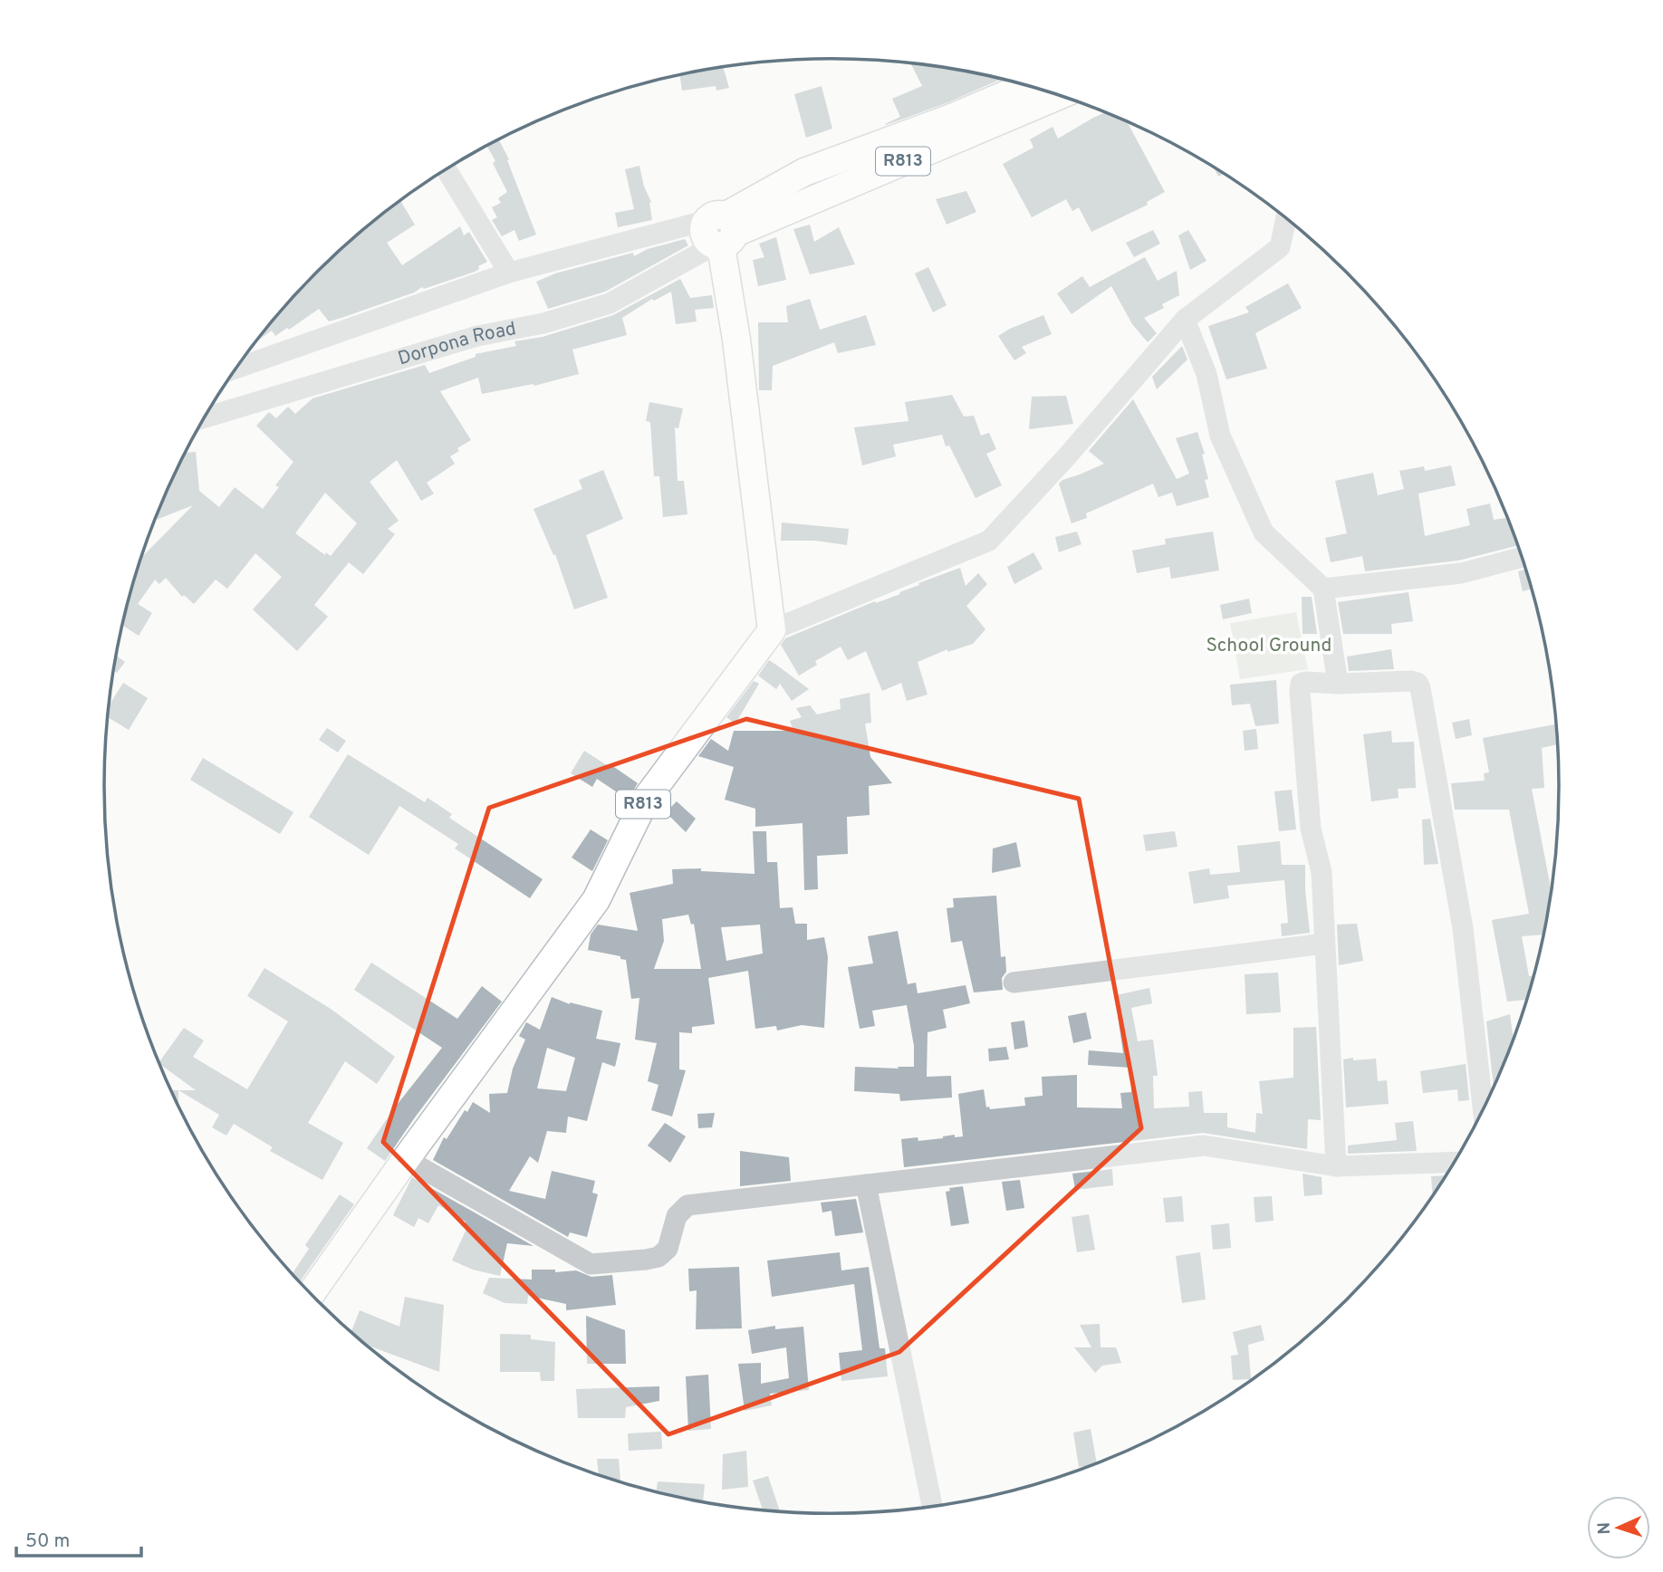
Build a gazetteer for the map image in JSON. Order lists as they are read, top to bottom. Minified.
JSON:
{"streets":{"main road":["R813","Dorpona Road"]},"parks":["School Ground"],"scale_bar":"50 m","north":"left"}
